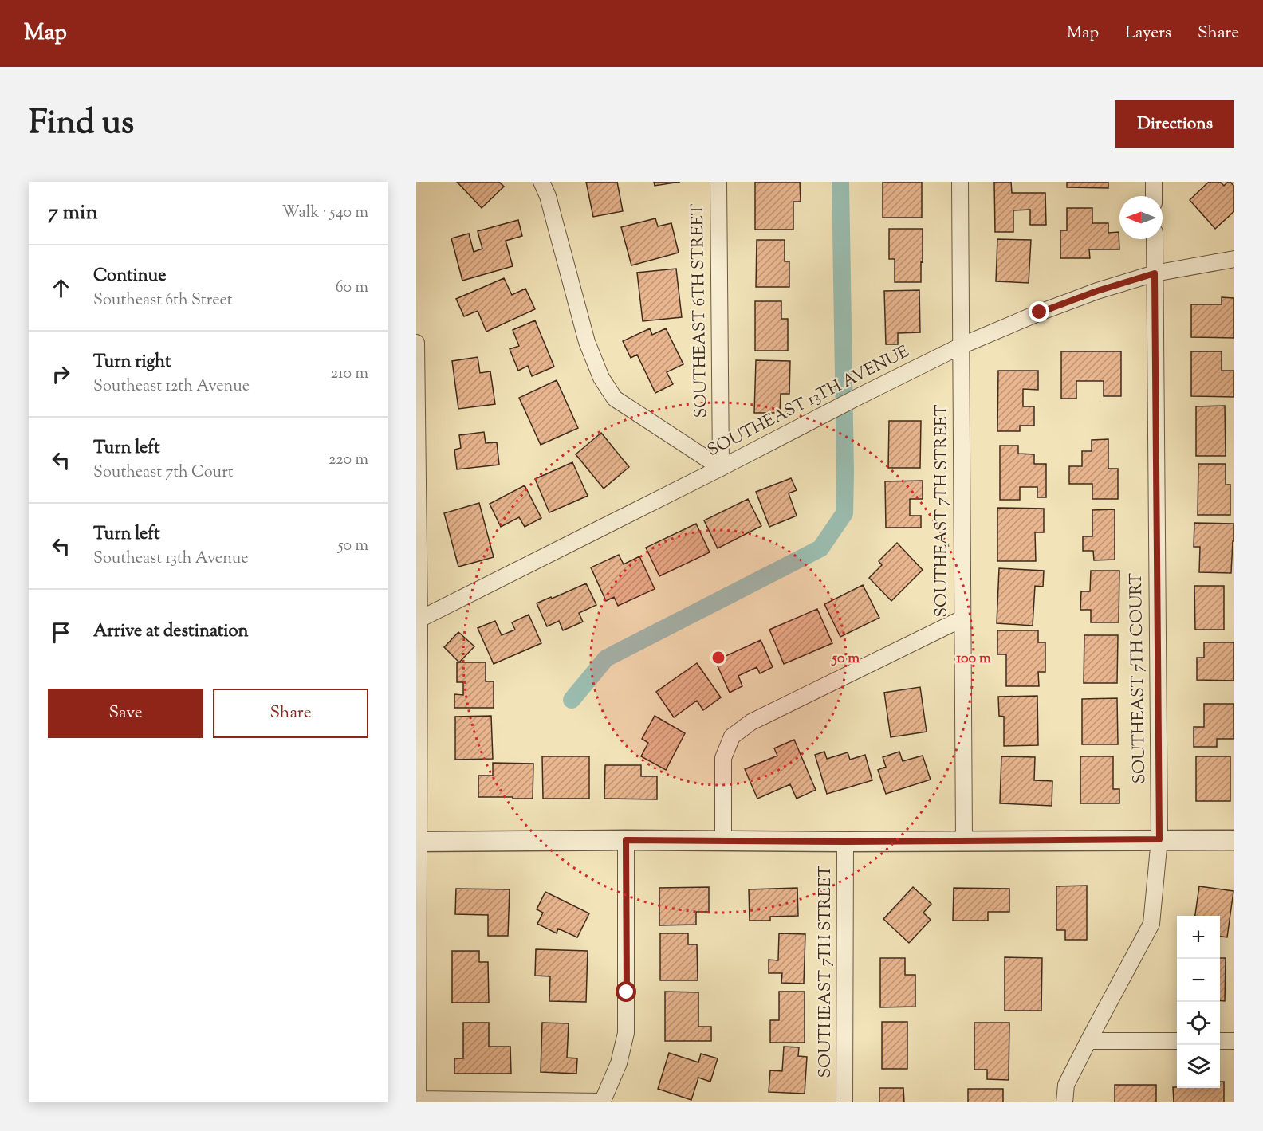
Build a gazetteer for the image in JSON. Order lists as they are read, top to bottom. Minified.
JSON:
{"streets":{"street":["SOUTHEAST 6TH STREET","SOUTHEAST 13TH AVENUE","SOUTHEAST 7TH STREET","SOUTHEAST 7TH COURT"]},"crossings":[["SOUTHEAST 6TH STREET","SOUTHEAST 13TH AVENUE"],["SOUTHEAST 13TH AVENUE","SOUTHEAST 7TH STREET"],["SOUTHEAST 13TH AVENUE","SOUTHEAST 7TH COURT"]],"north":"left","page":{"header":"Map","nav":["Map","Layers","Share"],"title":"Find us","buttons":["Directions",["Save","Share"]],"heading":["7 min","Walk · 540 m"],"list":[["Continue","Southeast 6th Street","60 m"],["Turn right","Southeast 12th Avenue","210 m"],["Turn left","Southeast 7th Court","220 m"],["Turn left","Southeast 13th Avenue","50 m"],"Arrive at destination"],"map_buttons":["+","−"]},"rings":["50 m","100 m"]}
